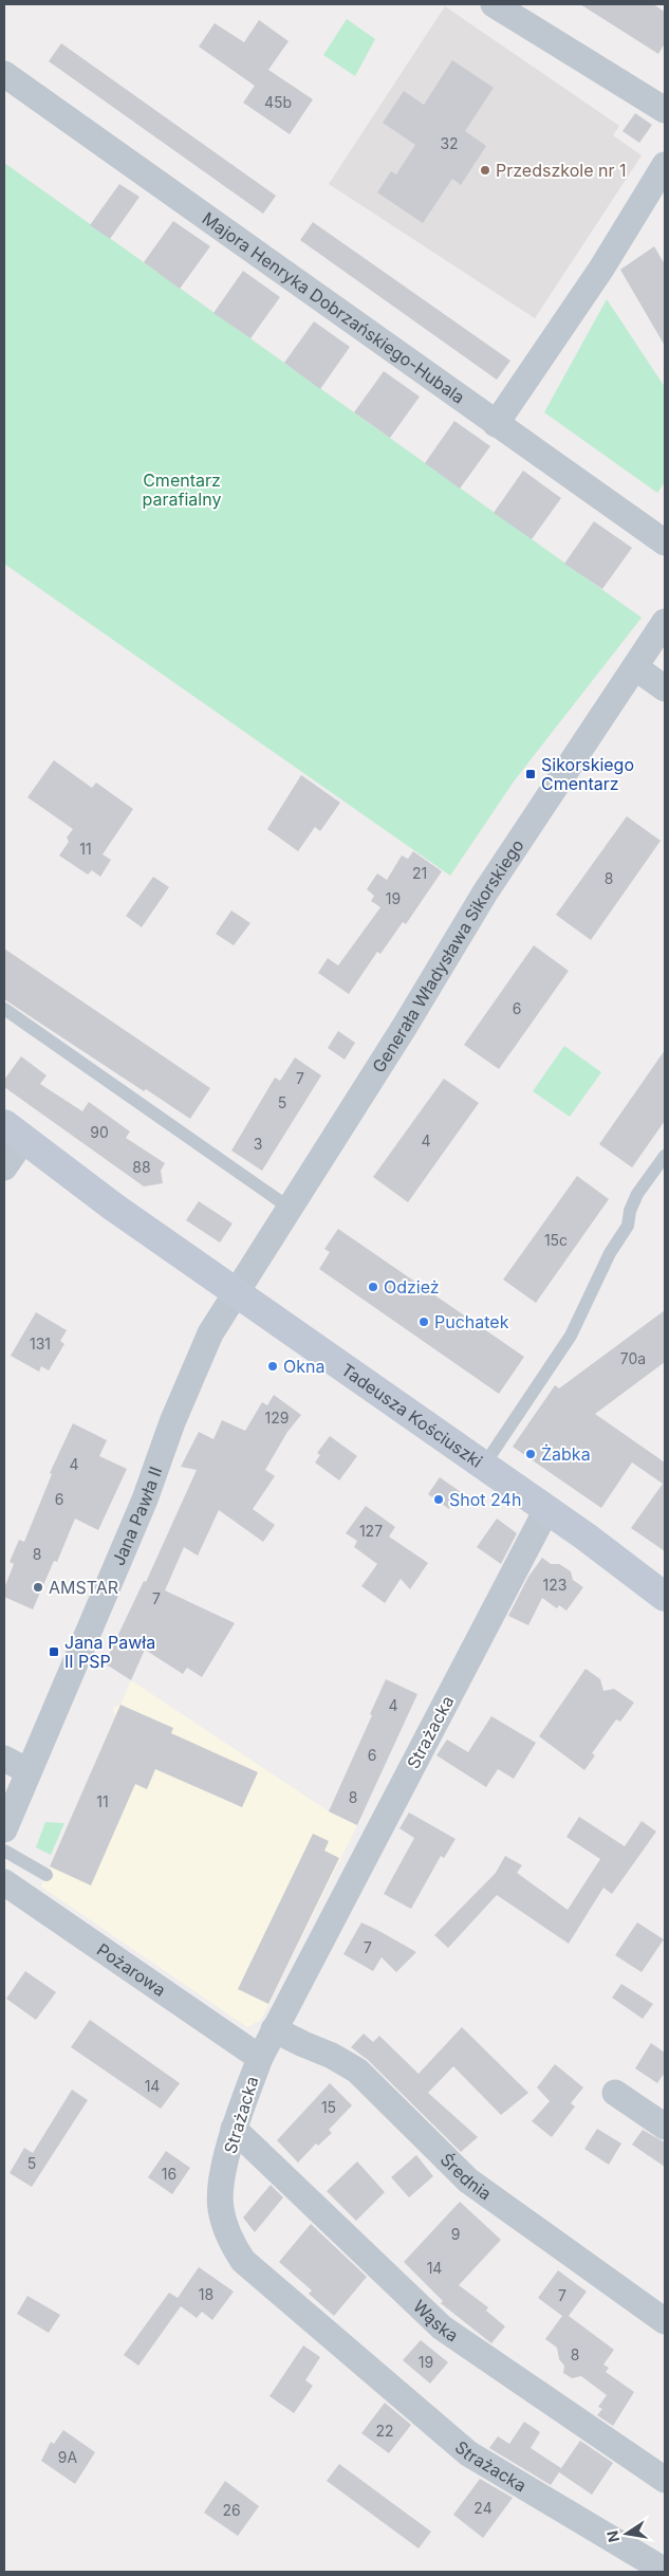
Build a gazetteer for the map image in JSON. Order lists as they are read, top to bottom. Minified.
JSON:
{"streets":{"main road":["Tadeusza Kościuszki"],"street":["Majora Henryka Dobrzańskiego-Hubala","Generała Władysława Sikorskiego","Jana Pawła II","Strażacka","Pożarowa","Średnia","Wąska"]},"crossings":[["Generała Władysława Sikorskiego","Tadeusza Kościuszki"],["Generała Władysława Sikorskiego","Jana Pawła II"],["Tadeusza Kościuszki","Jana Pawła II"],["Tadeusza Kościuszki","Strażacka"],["Strażacka","Pożarowa"],["Strażacka","Średnia"],["Strażacka","Wąska"]],"parks":["Cmentarz parafialny"],"places":{"other":["Przedszkole nr 1","Odzież","Puchatek","Okna","Żabka","Shot 24h","AMSTAR"],"transit":["Sikorskiego Cmentarz","Jana Pawła II PSP"]},"house_numbers":["45b","32","11","21","8","19","6","7","5","90","4","3","88","15c","131","70a","129","4","6","127","8","123","7","4","6","8","11","7","14","15","5","16","9","14","18","7","8","19","22","9A","24","26"],"north":"left"}
